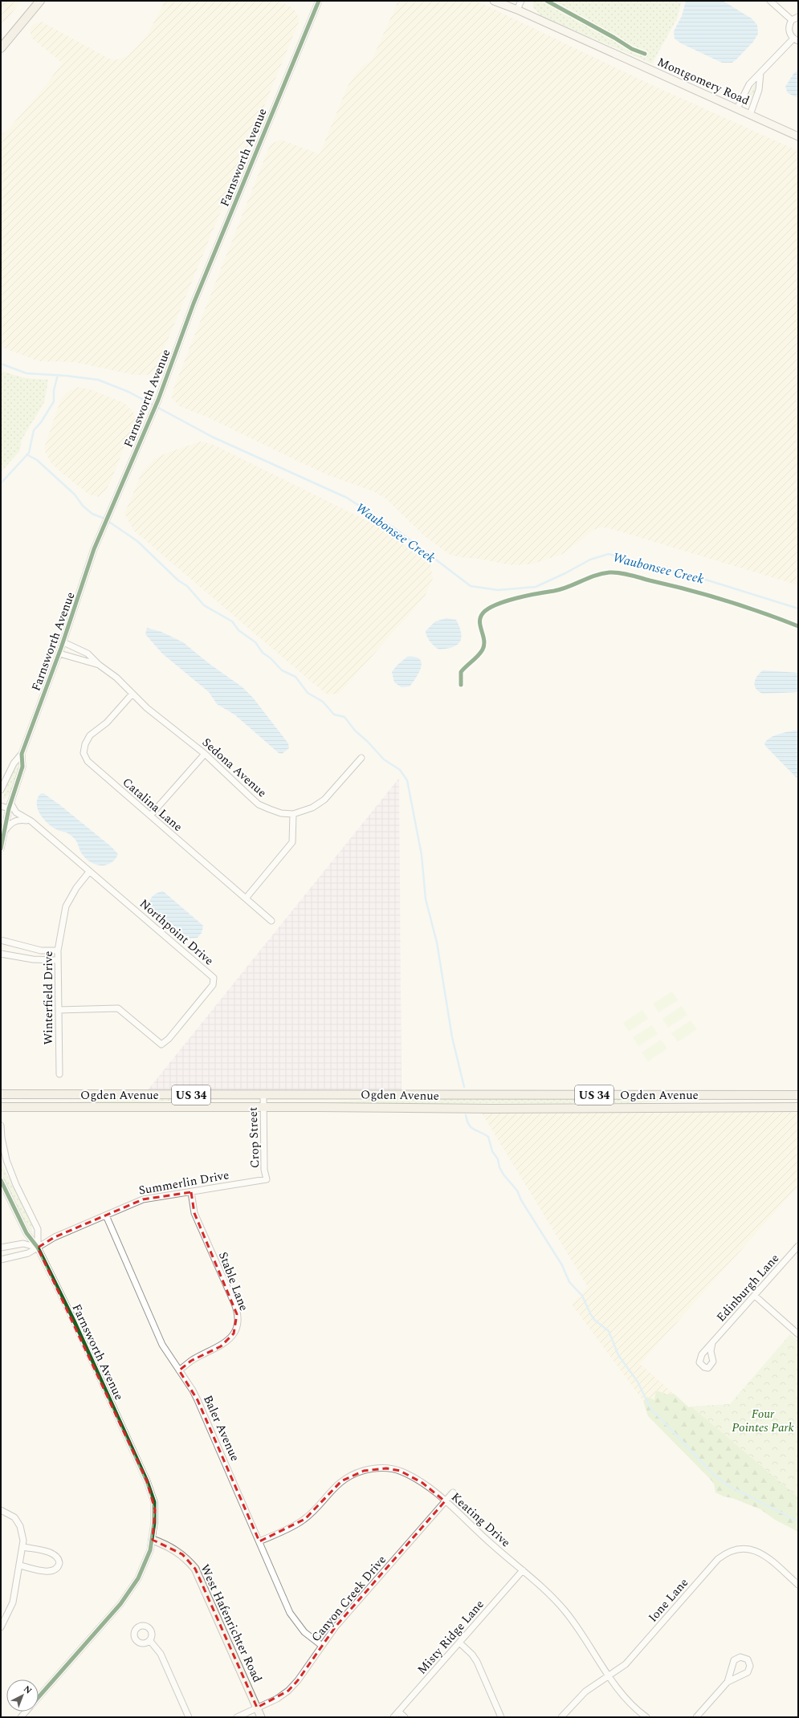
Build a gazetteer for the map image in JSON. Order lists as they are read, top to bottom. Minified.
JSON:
{"streets":{"main road":["Ogden Avenue","US 34"],"street":["Montgomery Road","Farnsworth Avenue","Sedona Avenue","Catalina Lane","Northpoint Drive","Winterfield Drive","Crop Street","Summerlin Drive","Stable Lane","Edinburgh Lane","Baler Avenue","Keating Drive","Canyon Creek Drive","Ione Lane","West Hafenrichter Road","Misty Ridge Lane"]},"crossings":[["Farnsworth Avenue","Sedona Avenue"],["Farnsworth Avenue","Northpoint Drive"],["Farnsworth Avenue","Summerlin Drive"],["Farnsworth Avenue","West Hafenrichter Road"],["Sedona Avenue","Catalina Lane"],["Northpoint Drive","Winterfield Drive"],["Ogden Avenue","Crop Street"],["Crop Street","Summerlin Drive"],["Summerlin Drive","Stable Lane"],["Summerlin Drive","Baler Avenue"],["Stable Lane","Baler Avenue"],["Baler Avenue","Keating Drive"],["Baler Avenue","Canyon Creek Drive"],["Keating Drive","Canyon Creek Drive"],["Keating Drive","Ione Lane"],["Keating Drive","Misty Ridge Lane"],["Canyon Creek Drive","West Hafenrichter Road"]],"water":["Waubonsee Creek"],"parks":["Four Pointes Park"],"north":"top right"}
